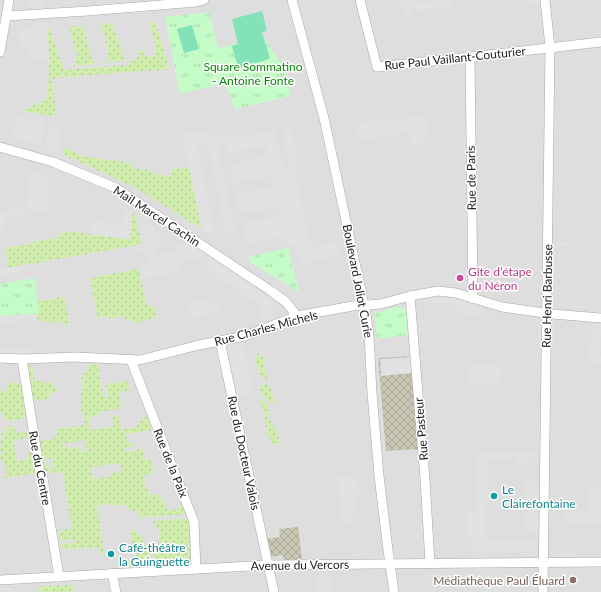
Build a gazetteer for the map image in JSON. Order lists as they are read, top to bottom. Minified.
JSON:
{"streets":{"street":["Rue Paul Vaillant-Couturier","Rue de Paris","Mail Marcel Cachin","Boulevard Joliot Curie","Rue Henri Barbusse","Rue Charles Michels","Rue Pasteur","Rue du Docteur Valois","Rue de la Paix","Rue du Centre","Avenue du Vercors"]},"crossings":[["Rue Paul Vaillant-Couturier","Rue de Paris"],["Rue Paul Vaillant-Couturier","Rue Henri Barbusse"],["Rue de Paris","Rue Charles Michels"],["Mail Marcel Cachin","Rue Charles Michels"],["Boulevard Joliot Curie","Rue Charles Michels"],["Boulevard Joliot Curie","Avenue du Vercors"],["Rue Henri Barbusse","Rue Charles Michels"],["Rue Henri Barbusse","Avenue du Vercors"],["Rue Charles Michels","Rue Pasteur"],["Rue Charles Michels","Rue du Docteur Valois"],["Rue Charles Michels","Rue de la Paix"],["Rue Charles Michels","Rue du Centre"],["Rue Pasteur","Avenue du Vercors"],["Rue du Docteur Valois","Avenue du Vercors"],["Rue de la Paix","Avenue du Vercors"],["Rue du Centre","Avenue du Vercors"]],"parks":["Square Sommatino - Antoine Fonte"],"places":["Gîte d’étape du Néron","Le Clairefontaine","Café-théâtre la Guinguette","Médiathèque Paul Éluard"]}
